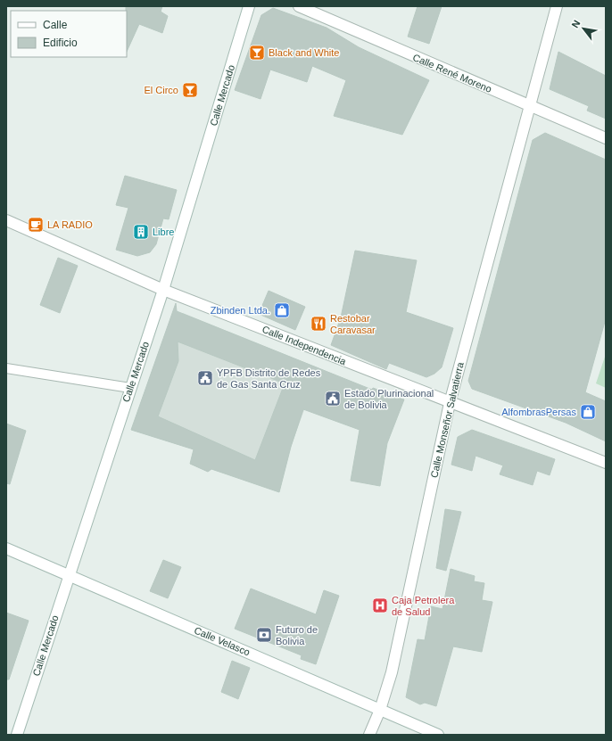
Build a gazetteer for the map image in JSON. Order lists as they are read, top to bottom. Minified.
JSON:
{"streets":{"street":["Calle René Moreno","Calle Mercado","Calle Independencia","Calle Monseñor Salvatierra","Calle Velasco"]},"crossings":[["Calle René Moreno","Calle Monseñor Salvatierra"],["Calle Mercado","Calle Independencia"],["Calle Mercado","Calle Velasco"],["Calle Independencia","Calle Monseñor Salvatierra"],["Calle Monseñor Salvatierra","Calle Velasco"]],"places":{"bar":["Black and White","El Circo"],"cafe":["LA RADIO"],"building":["Libre"],"shop":["Zbinden Ltda.","AlfombrasPersas"],"restaurant":["Restobar Caravasar"],"public building":["YPFB Distrito de Redes de Gas Santa Cruz","Estado Plurinacional de Bolivia"],"hospital":["Caja Petrolera de Salud"],"bank":["Futuro de Bolivia"]},"legend":["Calle","Edificio"],"north":"top left"}
